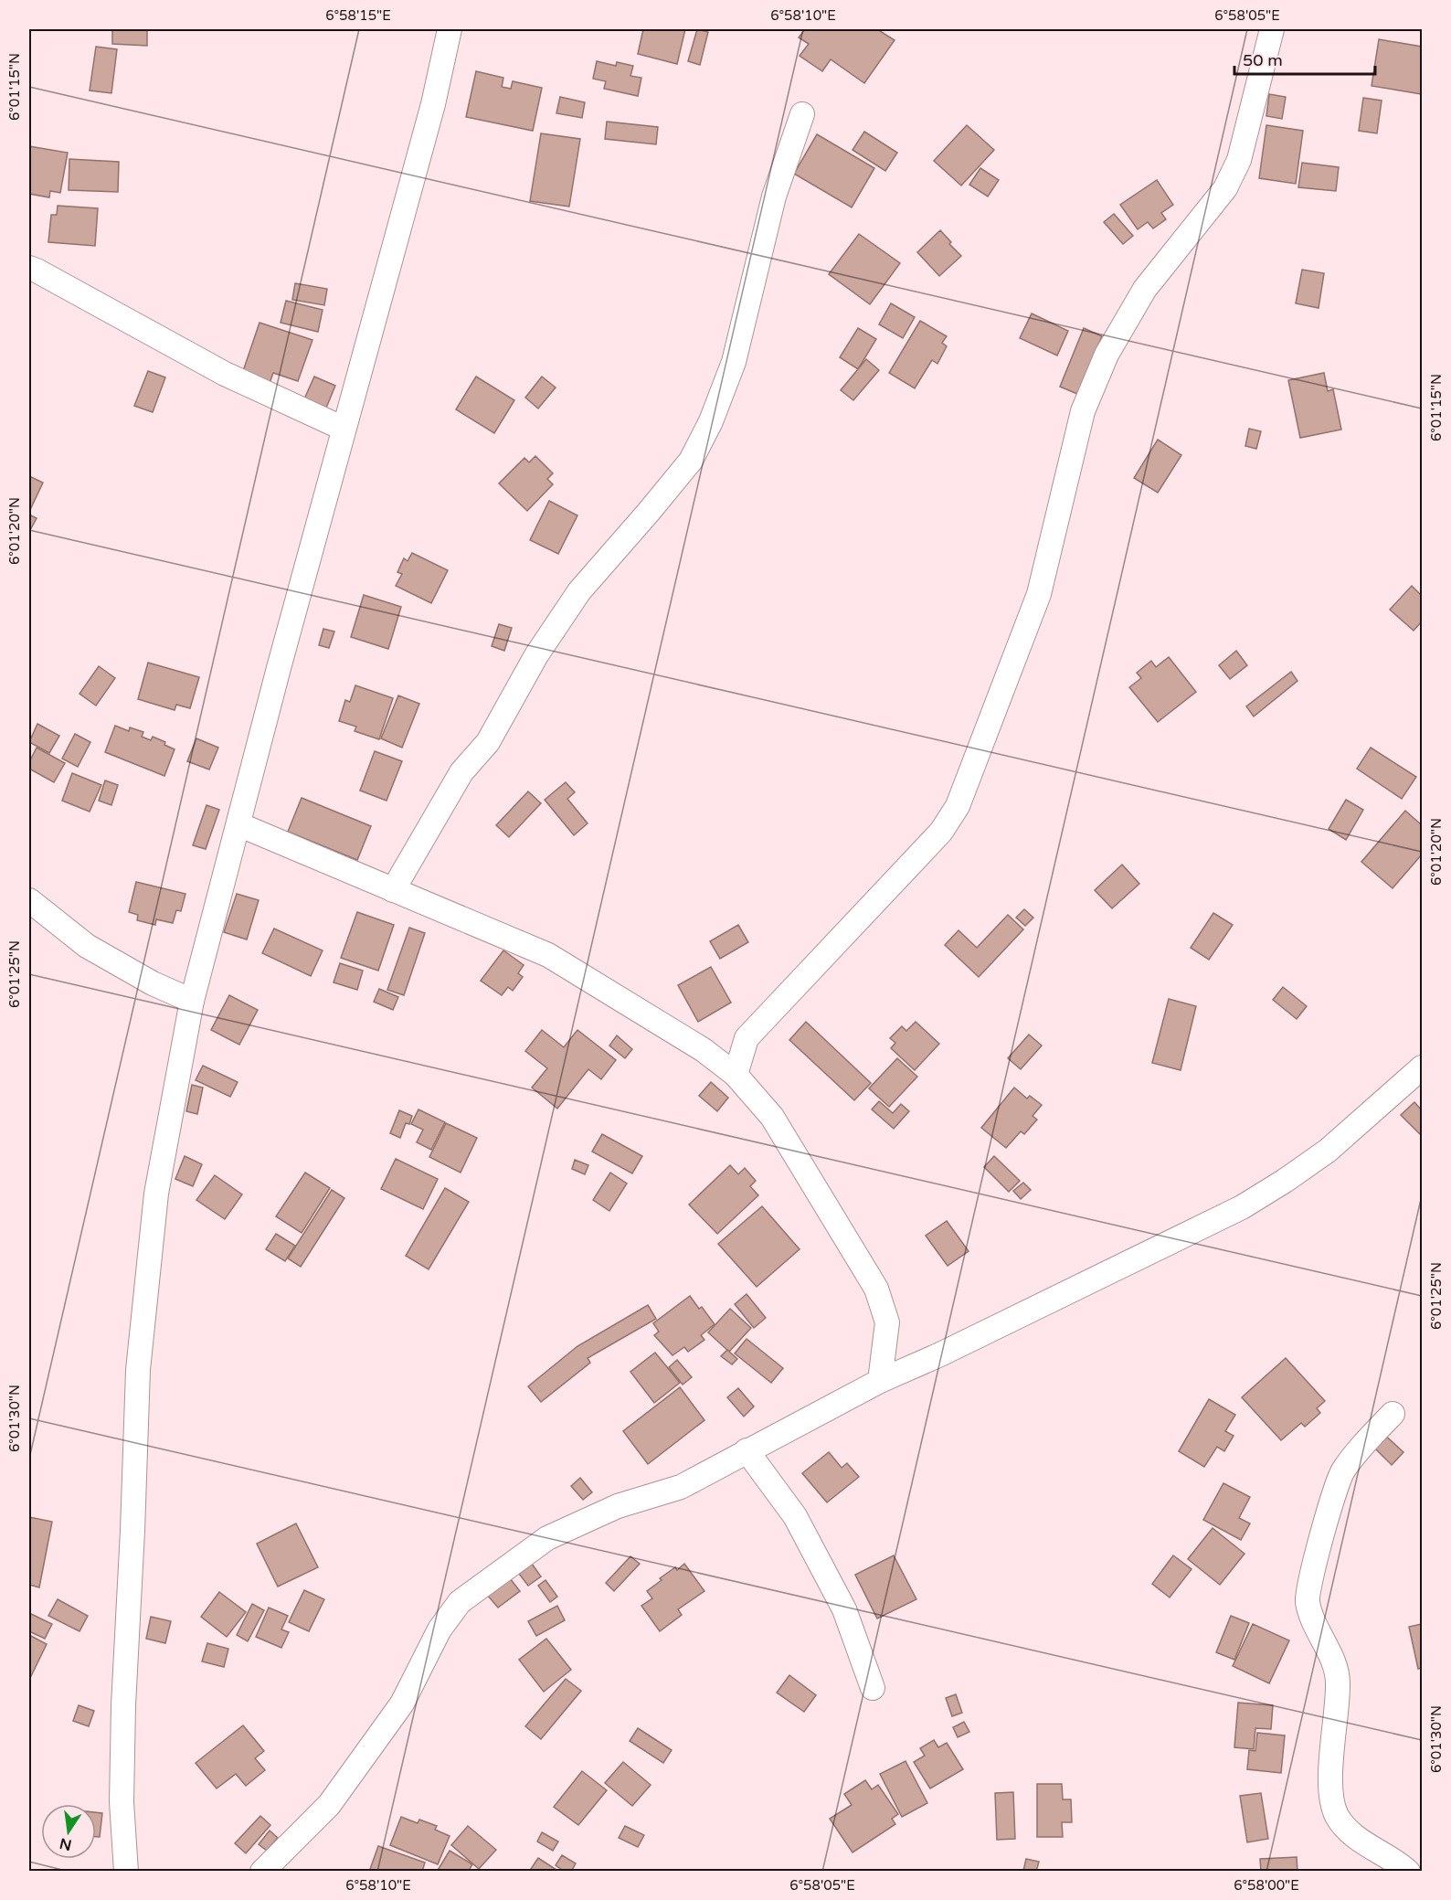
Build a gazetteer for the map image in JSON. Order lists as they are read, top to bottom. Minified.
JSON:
{"scale_bar":"50 m","north":"bottom","coordinates":["6°58'15\"E","6°58'10\"E","6°58'05\"E","6°01'15\"N","6°01'20\"N","6°01'25\"N","6°01'30\"N","6°58'00\"E"]}
